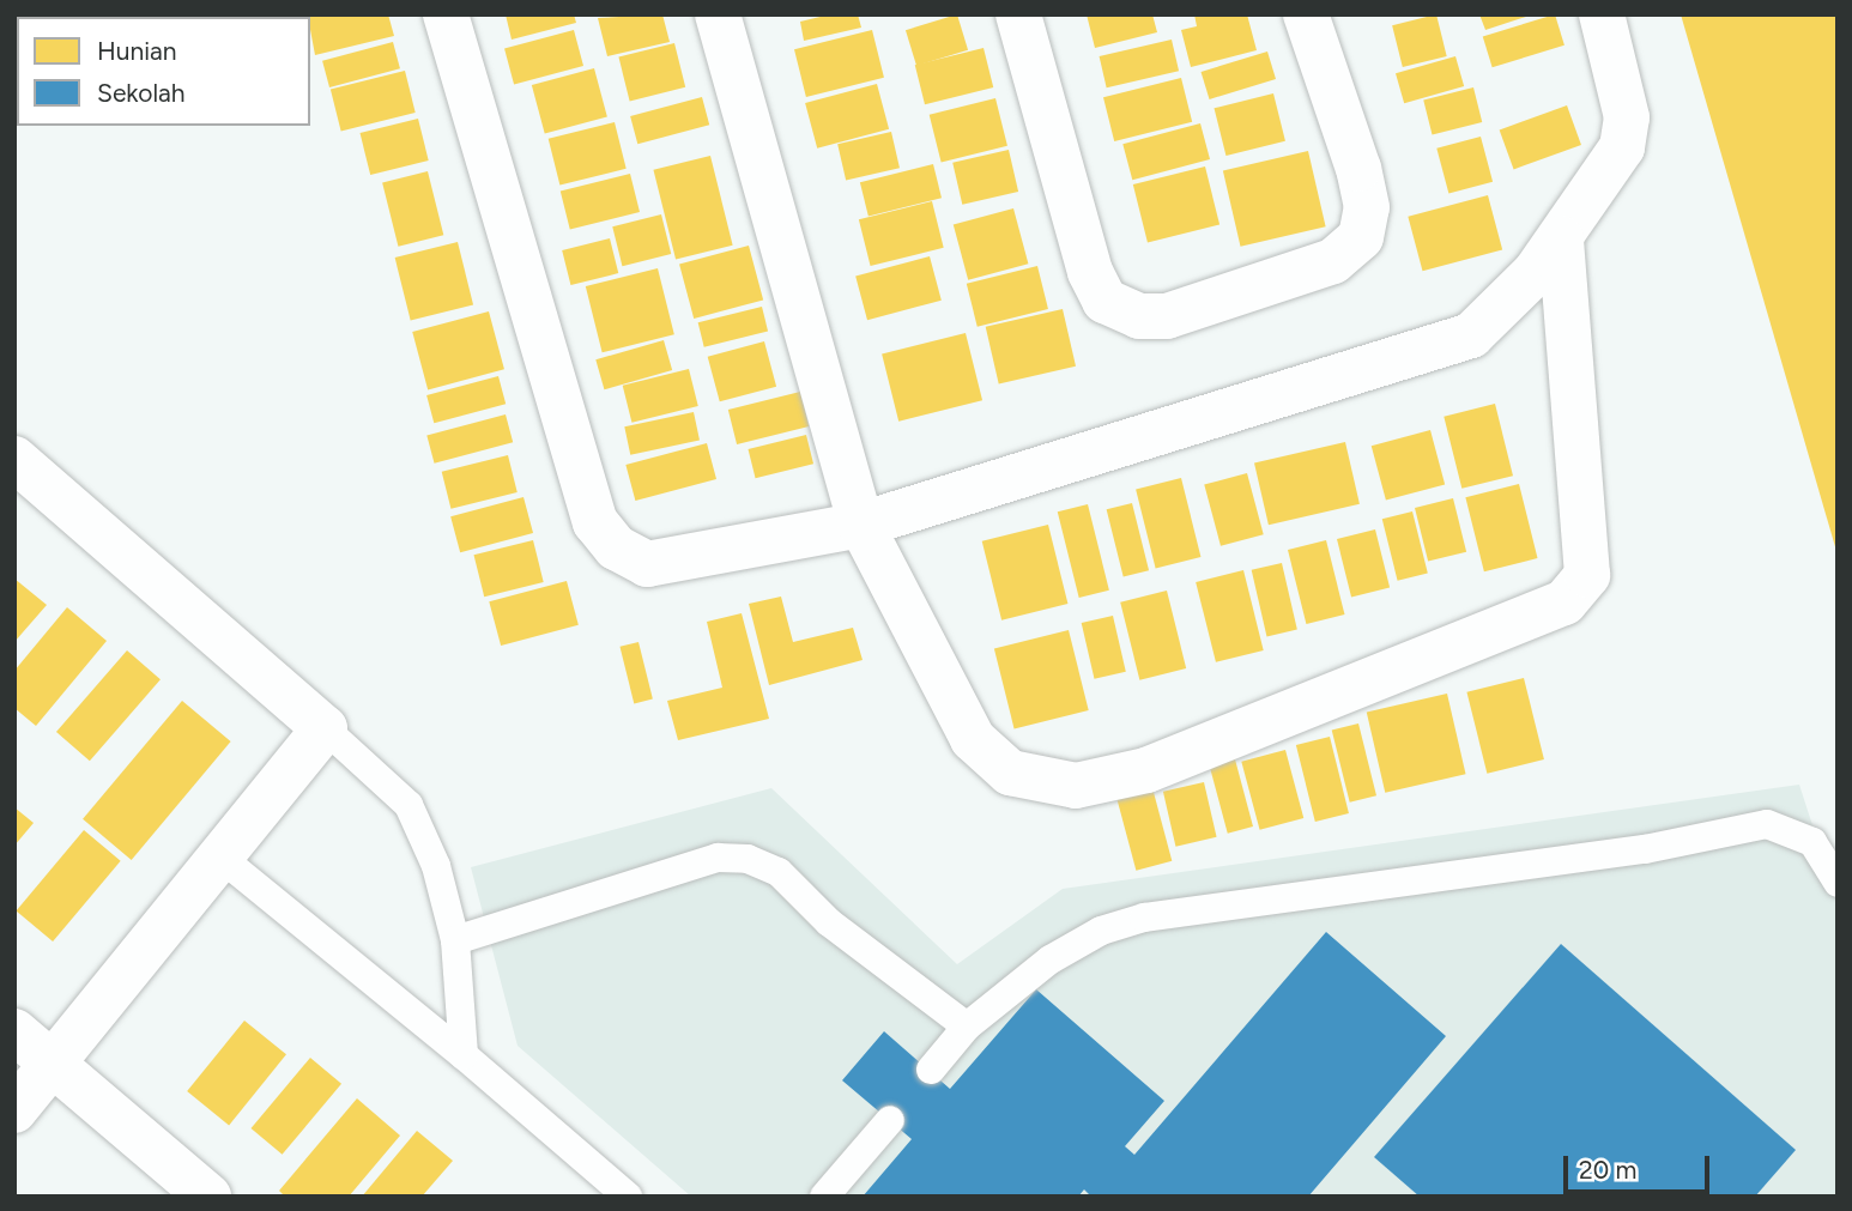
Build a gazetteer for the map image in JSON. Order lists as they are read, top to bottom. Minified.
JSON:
{"legend":["Hunian","Sekolah"],"scale_bar":"20 m"}
